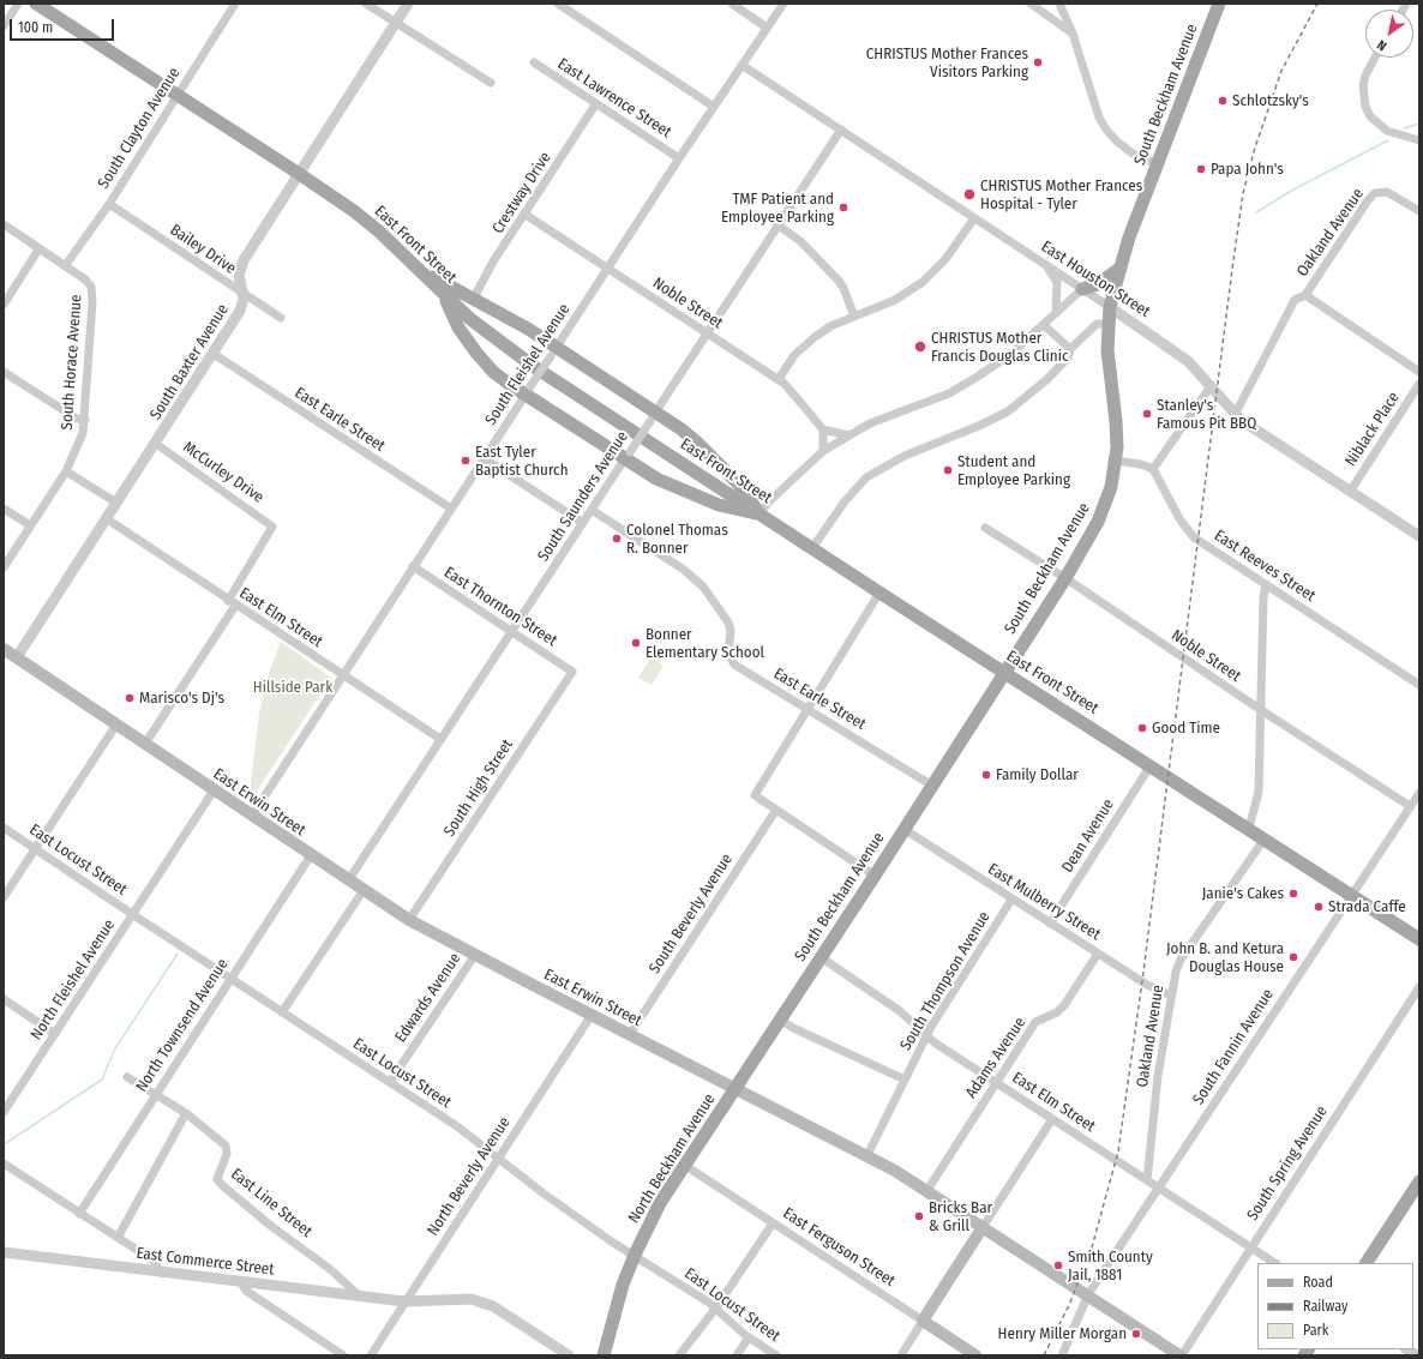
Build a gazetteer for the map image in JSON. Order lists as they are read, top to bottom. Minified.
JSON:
{"streets":{"main road":["South Beckham Avenue","East Front Street","East Erwin Street","North Beckham Avenue","East Ferguson Street"],"street":["East Lawrence Street","South Clayton Avenue","Crestway Drive","Oakland Avenue","Bailey Drive","East Houston Street","Noble Street","South Horace Avenue","South Baxter Avenue","South Fleishel Avenue","East Earle Street","Niblack Place","McCurley Drive","South Saunders Avenue","East Reeves Street","East Thornton Street","East Elm Street","South High Street","Dean Avenue","East Locust Street","East Mulberry Street","South Beverly Avenue","North Fleishel Avenue","South Thompson Avenue","Edwards Avenue","North Townsend Avenue","South Fannin Avenue","Adams Avenue","South Spring Avenue","North Beverly Avenue","East Line Street","East Commerce Street"]},"crossings":[["South Beckham Avenue","East Front Street"],["South Beckham Avenue","East Houston Street"],["South Beckham Avenue","Noble Street"],["South Beckham Avenue","East Earle Street"],["South Beckham Avenue","East Elm Street"],["South Beckham Avenue","East Erwin Street"],["South Beckham Avenue","East Mulberry Street"],["South Beckham Avenue","North Beckham Avenue"],["East Lawrence Street","Crestway Drive"],["East Lawrence Street","South Fleishel Avenue"],["South Clayton Avenue","East Front Street"],["South Clayton Avenue","Bailey Drive"],["South Clayton Avenue","South Horace Avenue"],["Crestway Drive","Noble Street"],["Oakland Avenue","East Front Street"],["Oakland Avenue","East Houston Street"],["Oakland Avenue","East Elm Street"],["Oakland Avenue","East Mulberry Street"],["East Front Street","South Baxter Avenue"],["East Front Street","Dean Avenue"],["East Front Street","South Fannin Avenue"],["Bailey Drive","South Baxter Avenue"],["East Houston Street","South Fleishel Avenue"],["East Houston Street","Niblack Place"],["East Houston Street","South Saunders Avenue"],["Noble Street","South Fleishel Avenue"],["Noble Street","South Saunders Avenue"],["Noble Street","South Fannin Avenue"],["South Baxter Avenue","East Earle Street"],["South Baxter Avenue","McCurley Drive"],["South Baxter Avenue","East Elm Street"],["South Baxter Avenue","East Erwin Street"],["South Fleishel Avenue","East Earle Street"],["South Fleishel Avenue","East Thornton Street"],["South Fleishel Avenue","East Elm Street"],["South Fleishel Avenue","East Erwin Street"],["East Earle Street","South Saunders Avenue"],["McCurley Drive","East Elm Street"],["South Saunders Avenue","East Thornton Street"],["South Saunders Avenue","East Elm Street"],["South Saunders Avenue","East Erwin Street"],["East Thornton Street","South High Street"],["East Elm Street","South Thompson Avenue"],["East Elm Street","South Fannin Avenue"],["East Elm Street","Adams Avenue"],["East Elm Street","South Spring Avenue"],["South High Street","East Erwin Street"],["East Erwin Street","South Beverly Avenue"],["East Erwin Street","North Fleishel Avenue"],["East Erwin Street","South Thompson Avenue"],["East Erwin Street","Edwards Avenue"],["East Erwin Street","North Townsend Avenue"],["East Erwin Street","South Fannin Avenue"],["East Erwin Street","Adams Avenue"],["East Erwin Street","North Beckham Avenue"],["East Erwin Street","South Spring Avenue"],["East Erwin Street","North Beverly Avenue"],["Dean Avenue","East Mulberry Street"],["East Locust Street","North Fleishel Avenue"],["East Locust Street","Edwards Avenue"],["East Locust Street","North Townsend Avenue"],["East Locust Street","North Beckham Avenue"],["East Locust Street","North Beverly Avenue"],["East Mulberry Street","South Thompson Avenue"],["East Mulberry Street","Adams Avenue"],["North Townsend Avenue","East Line Street"],["North Beckham Avenue","East Ferguson Street"],["North Beverly Avenue","East Commerce Street"],["East Line Street","East Commerce Street"]],"parks":["Hillside Park"],"places":["CHRISTUS Mother Frances Visitors Parking","Schlotzsky's","Papa John's","CHRISTUS Mother Frances Hospital - Tyler","TMF Patient and Employee Parking","CHRISTUS Mother Francis Douglas Clinic","Stanley's Famous Pit BBQ","East Tyler Baptist Church","Student and Employee Parking","Colonel Thomas R. Bonner","Bonner Elementary School","Marisco's Dj's","Good Time","Family Dollar","Janie's Cakes","Strada Caffe","John B. and Ketura Douglas House","Bricks Bar & Grill","Smith County Jail, 1881","Henry Miller Morgan"],"legend":["Road","Railway","Park"],"scale_bar":"100 m","north":"bottom left"}
